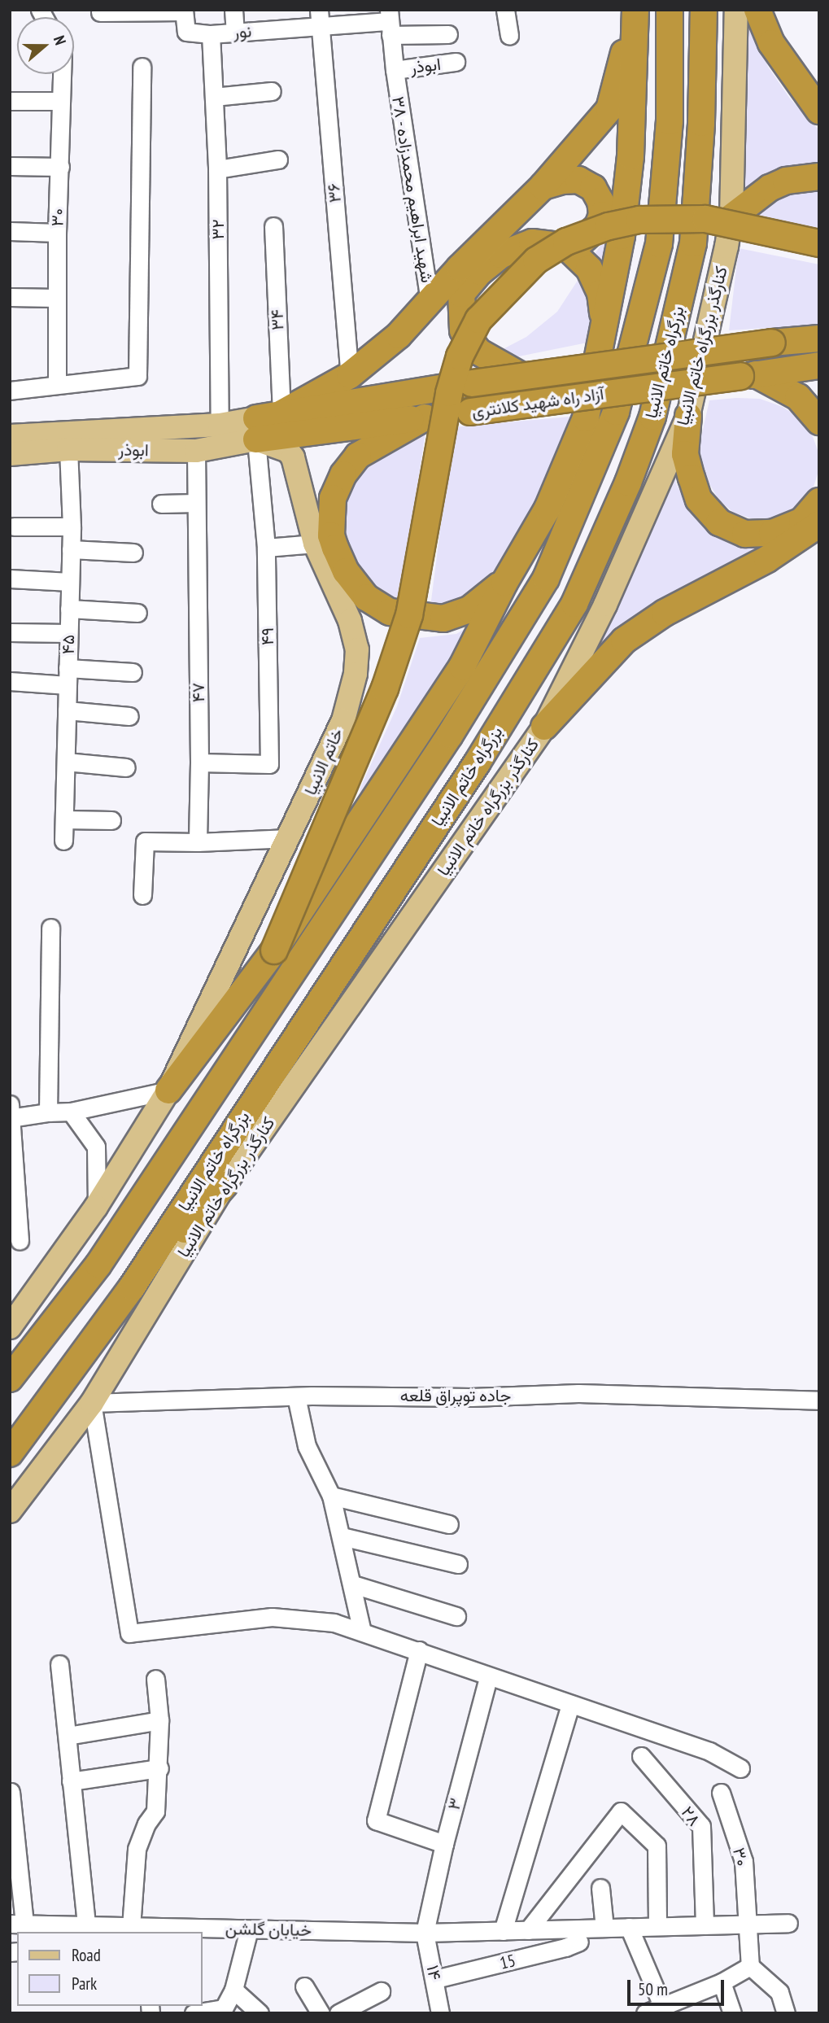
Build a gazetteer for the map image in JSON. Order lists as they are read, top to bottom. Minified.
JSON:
{"streets":{"highway":["بزرگراه خاتم الانبیا","آزاد راه شهید کلانتری"],"main road":["ابوذر","کنارگذر بزرگراه خاتم الانبیا","خاتم الانبیا"],"street":["نور","شهید ابراهیم محمدزاده - ۳۸","۳۶","۳۰","۳۲","۳۴","۴۹","۴۵","۴۷","جاده توپراق قلعه","۳","۲۸","خیابان گلشن","15","۱۴"]},"crossings":[["نور","شهید ابراهیم محمدزاده - ۳۸"],["نور","۳۶"],["نور","۳۲"],["ابوذر","شهید ابراهیم محمدزاده - ۳۸"],["ابوذر","۳۲"],["ابوذر","آزاد راه شهید کلانتری"],["ابوذر","۴۹"],["ابوذر","۴۵"],["ابوذر","۴۷"],["ابوذر","خاتم الانبیا"],["۳۰","خیابان گلشن"],["۳۴","آزاد راه شهید کلانتری"],["کنارگذر بزرگراه خاتم الانبیا","جاده توپراق قلعه"],["آزاد راه شهید کلانتری","۴۹"],["آزاد راه شهید کلانتری","خاتم الانبیا"],["۴۹","۴۷"],["۴۹","خاتم الانبیا"],["۳","خیابان گلشن"],["۳","۱۴"],["۲۸","خیابان گلشن"],["خیابان گلشن","۱۴"],["15","۱۴"]],"legend":["Road","Park"],"scale_bar":"50 m","north":"right"}
